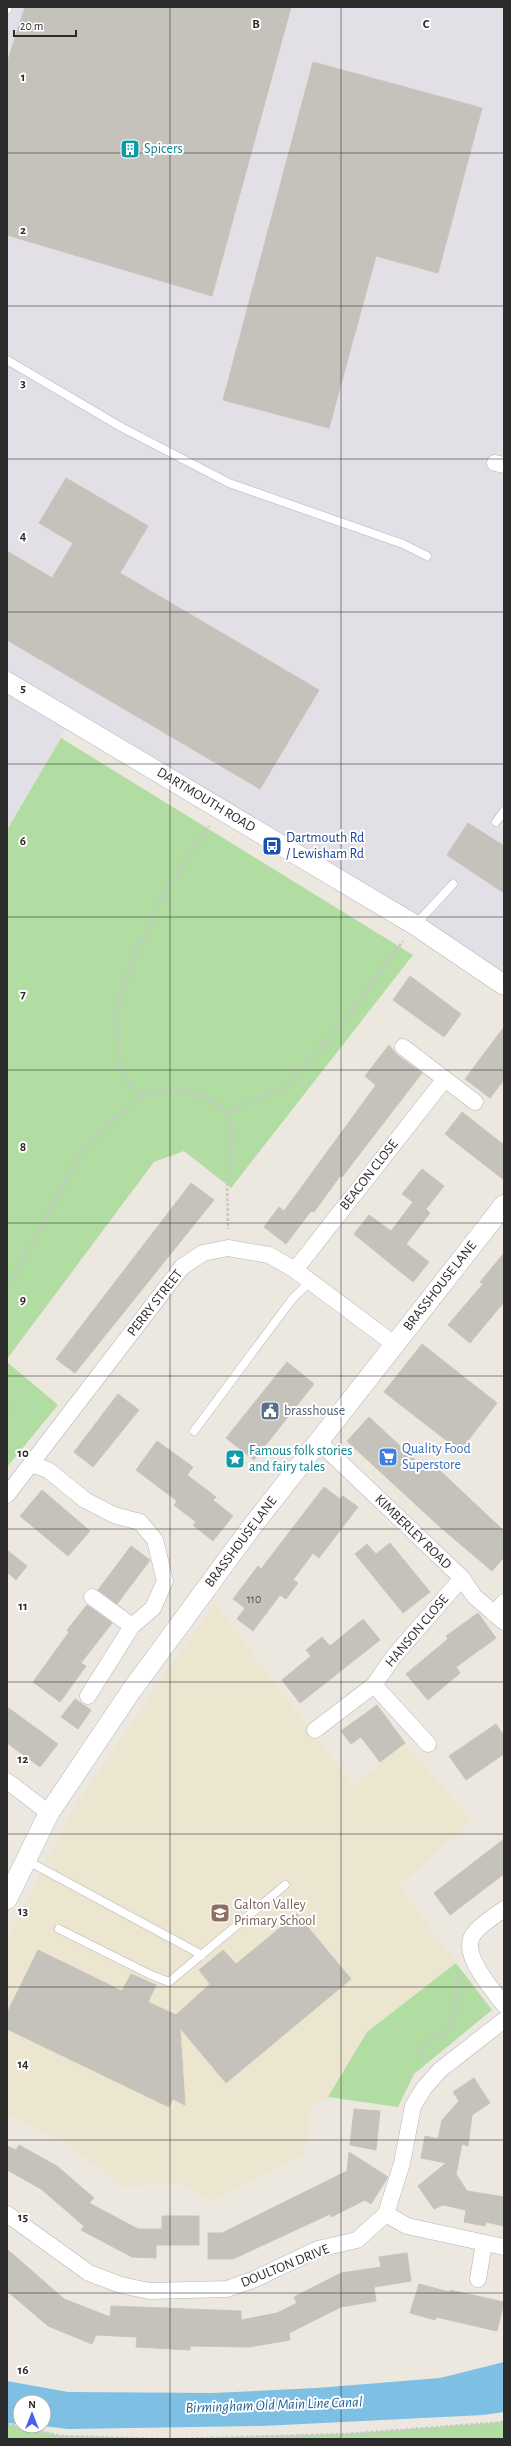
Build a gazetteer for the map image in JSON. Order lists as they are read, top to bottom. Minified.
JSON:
{"streets":{"street":["DARTMOUTH ROAD","BEACON CLOSE","BRASSHOUSE LANE","PERRY STREET","KIMBERLEY ROAD","HANSON CLOSE","DOULTON DRIVE"]},"crossings":[["BEACON CLOSE","PERRY STREET"],["BRASSHOUSE LANE","PERRY STREET"],["BRASSHOUSE LANE","KIMBERLEY ROAD"],["KIMBERLEY ROAD","HANSON CLOSE"]],"water":["Birmingham Old Main Line Canal"],"places":{"building":["Spicers"],"bus stop":["Dartmouth Rd / Lewisham Rd"],"public building":["brasshouse"],"supermarket":["Quality Food Superstore"],"place":["Famous folk stories and fairy tales"],"school or university":["Galton Valley Primary School"]},"house_numbers":["110"],"scale_bar":"20 m","north":"top","grid":{"columns":["B","C"],"rows":["1","2","3","4","5","6","7","8","9","10","11","12","13","14","15","16"]}}
